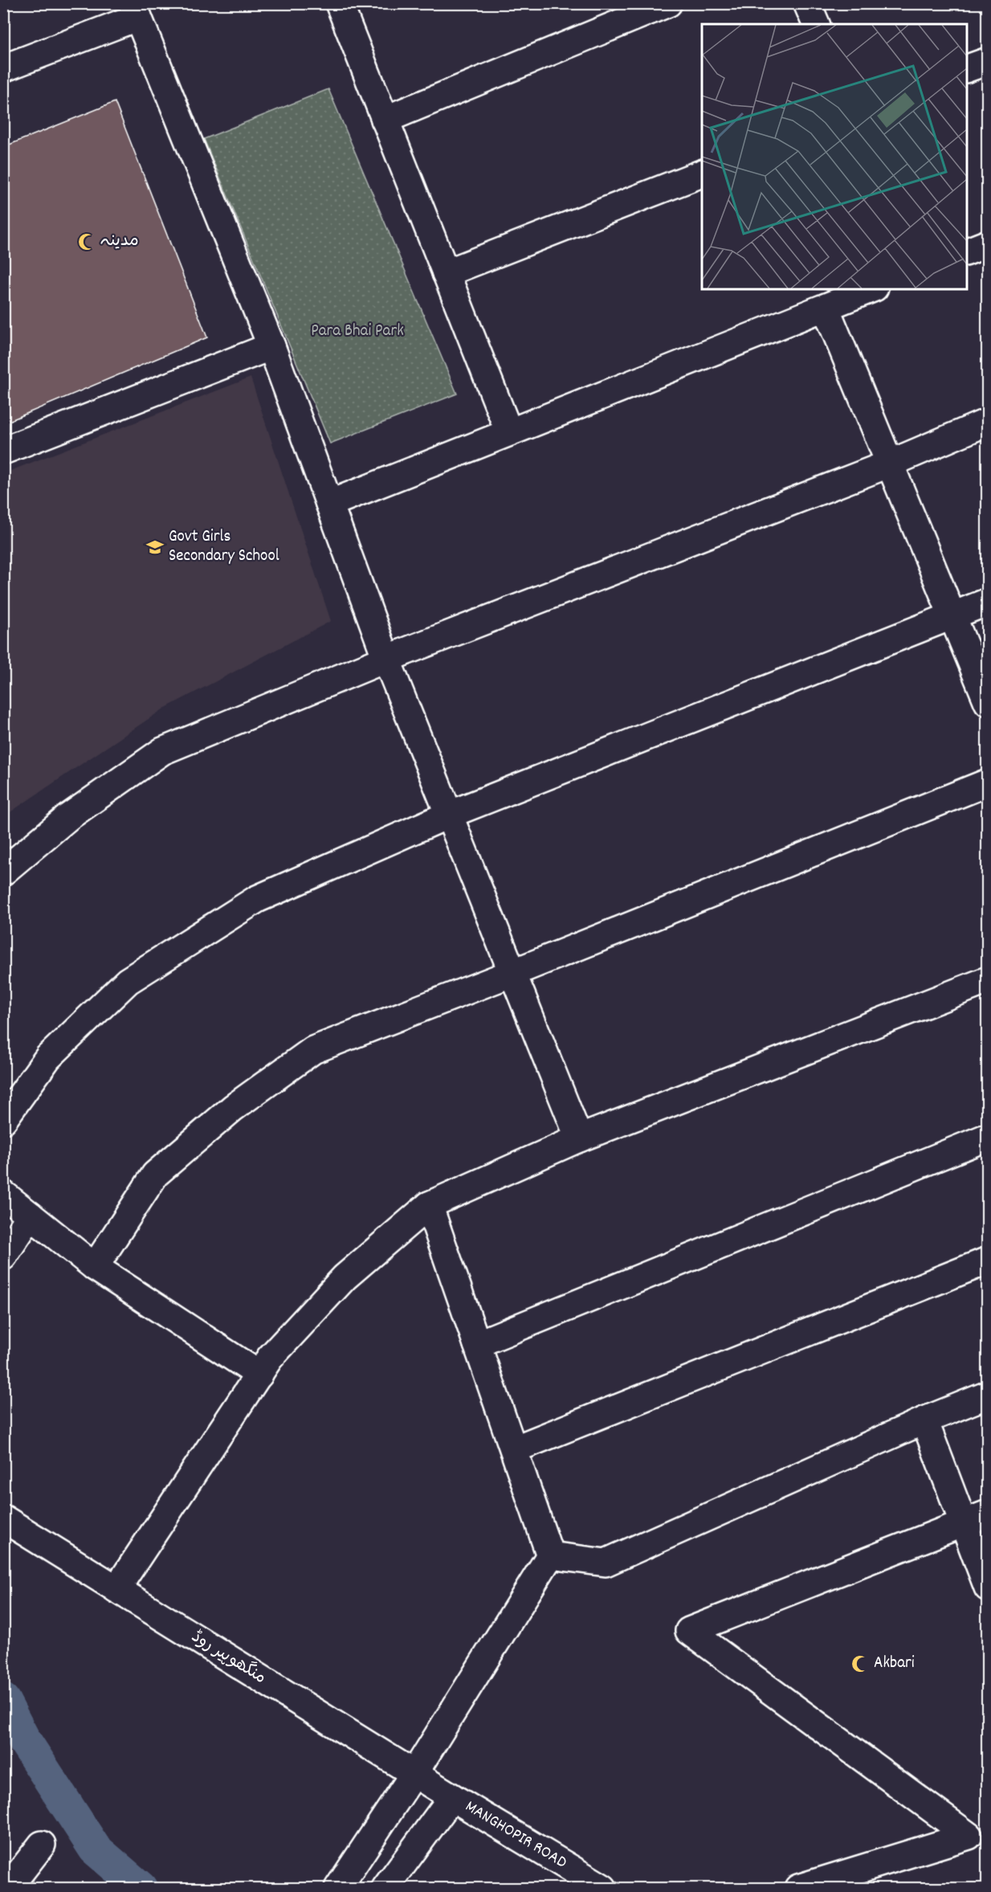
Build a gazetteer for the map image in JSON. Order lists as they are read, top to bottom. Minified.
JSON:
{"streets":{"street":["منگھوپیر روڈ","MANGHOPIR ROAD"]},"crossings":[["منگھوپیر روڈ","MANGHOPIR ROAD"]],"parks":["Para Bhai Park"],"places":{"mosque":["مدینہ","Akbari"],"school or university":["Govt Girls Secondary School"]}}
